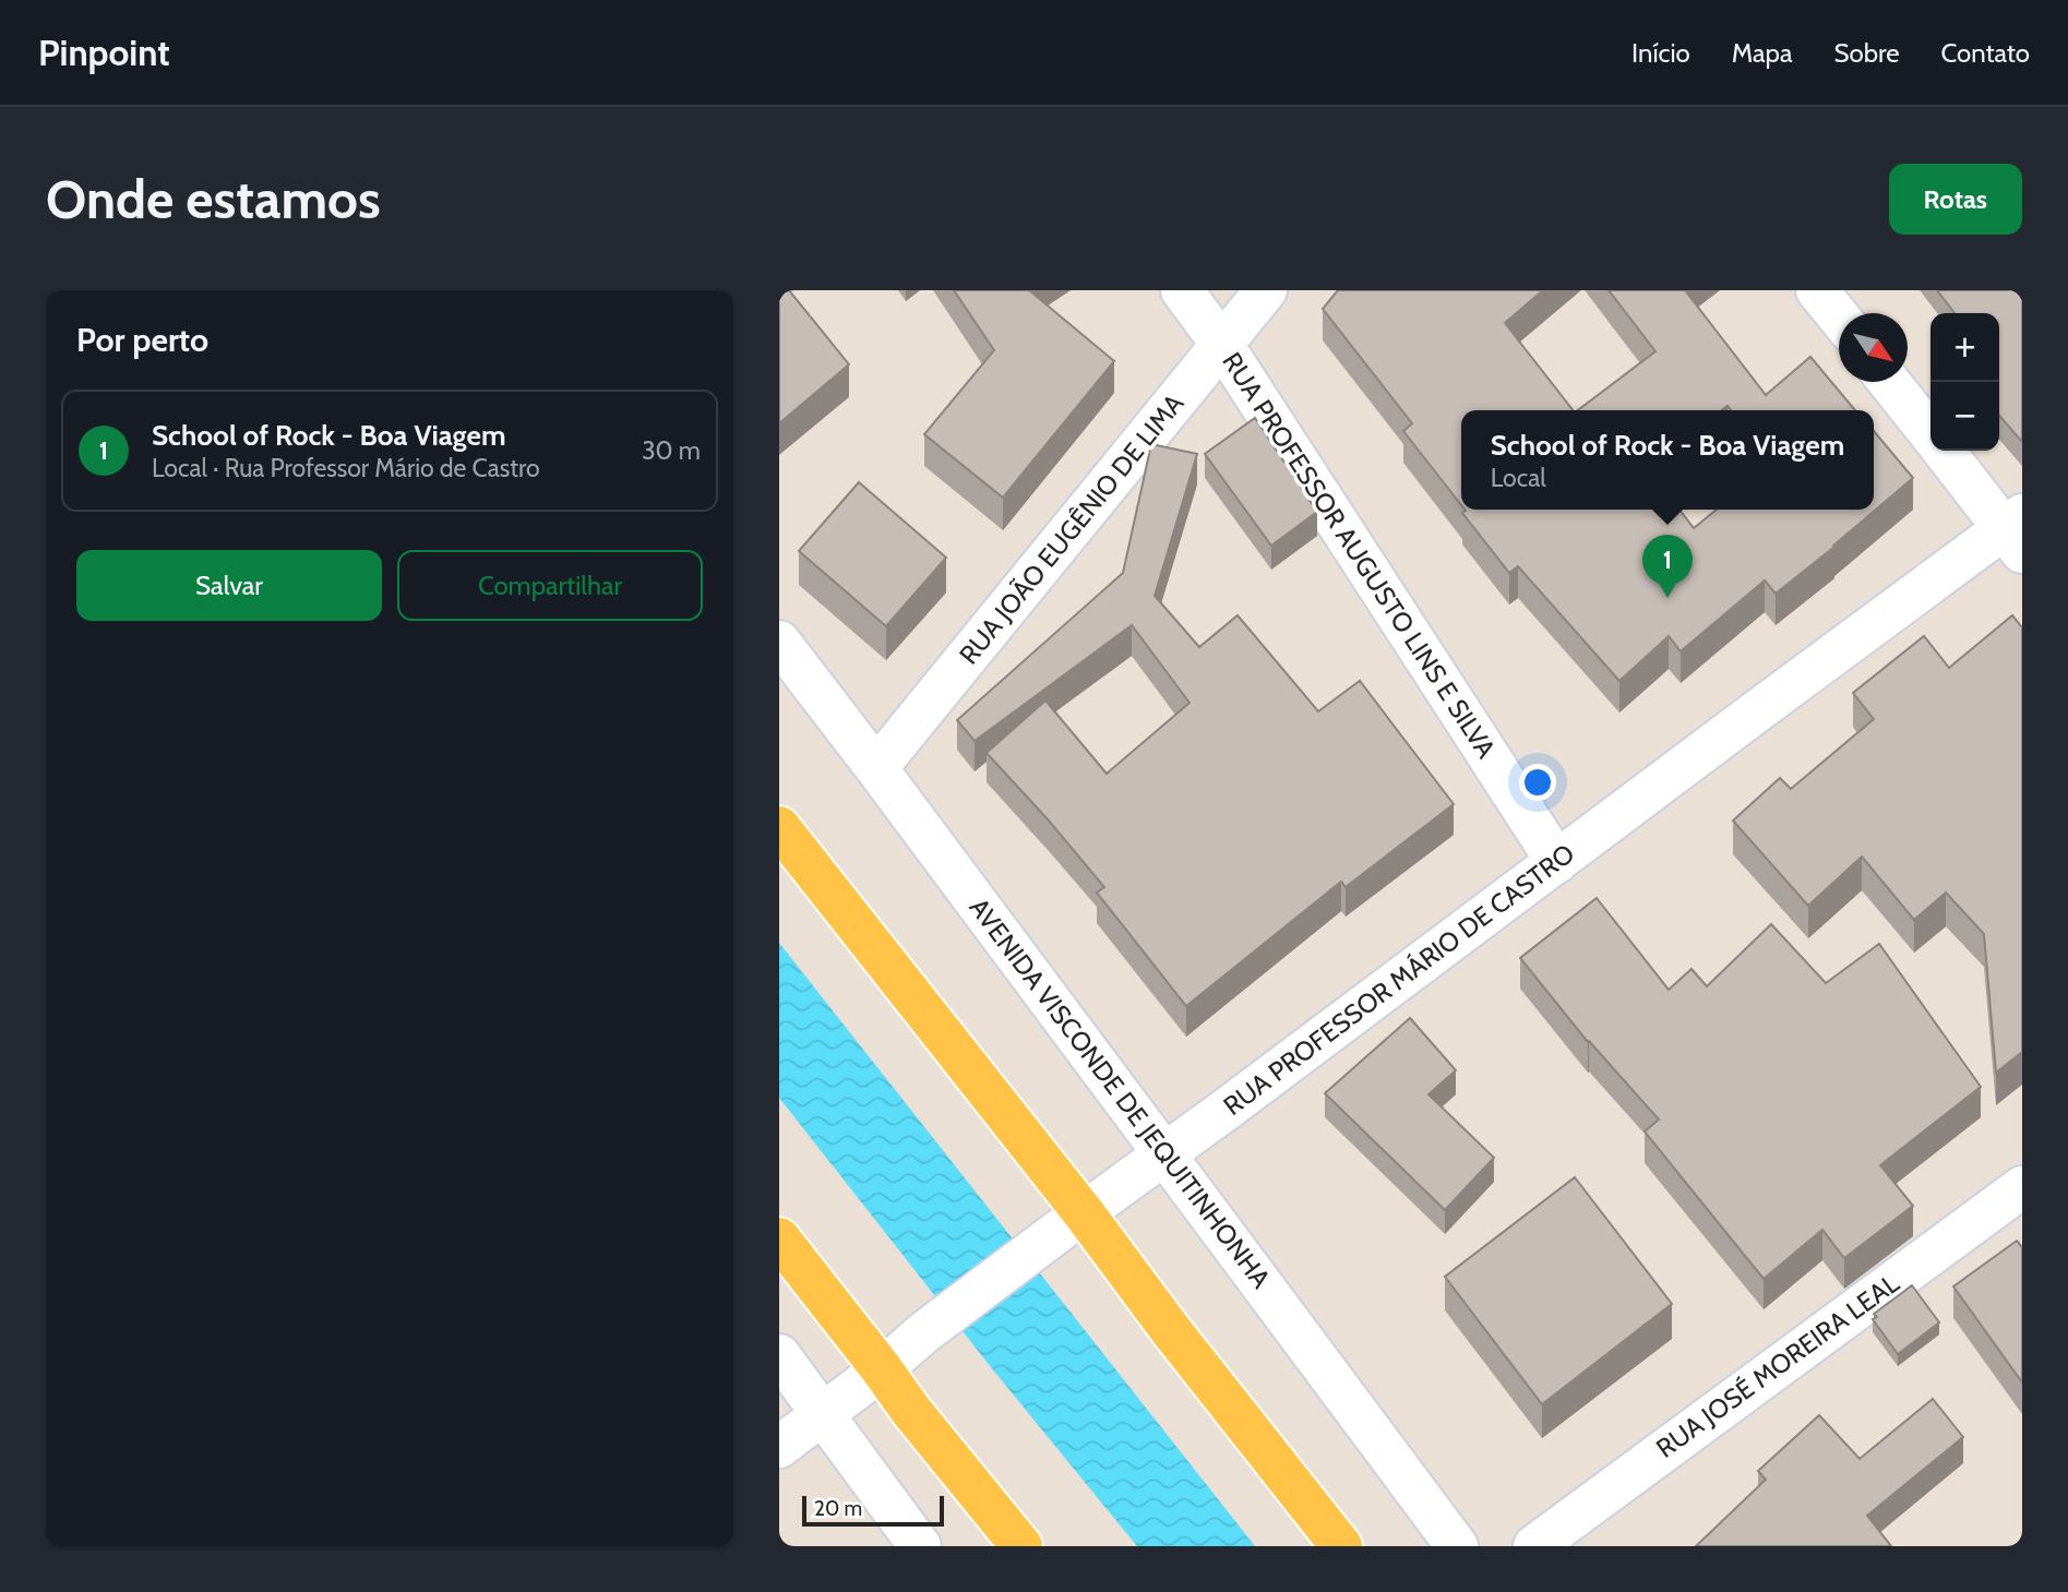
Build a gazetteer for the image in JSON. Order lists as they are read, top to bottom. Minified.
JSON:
{"streets":{"street":["RUA JOÃO EUGÊNIO DE LIMA","RUA PROFESSOR AUGUSTO LINS E SILVA","RUA PROFESSOR MÁRIO DE CASTRO","AVENIDA VISCONDE DE JEQUITINHONHA","RUA JOSÉ MOREIRA LEAL"]},"crossings":[["RUA JOÃO EUGÊNIO DE LIMA","RUA PROFESSOR AUGUSTO LINS E SILVA"],["RUA JOÃO EUGÊNIO DE LIMA","AVENIDA VISCONDE DE JEQUITINHONHA"],["RUA PROFESSOR AUGUSTO LINS E SILVA","RUA PROFESSOR MÁRIO DE CASTRO"],["RUA PROFESSOR MÁRIO DE CASTRO","AVENIDA VISCONDE DE JEQUITINHONHA"]],"scale_bar":"20 m","north":"bottom right","page":{"header":"Pinpoint","nav":["Início","Mapa","Sobre","Contato"],"buttons":["Rotas",["Salvar","Compartilhar"]],"title":"Onde estamos","heading":"Por perto","map_buttons":["+","−"],"list":[{"mark":"1","name":"School of Rock - Boa Viagem","note":"Local · Rua Professor Mário de Castro","value":"30 m"}],"popup":["School of Rock - Boa Viagem","Local"],"pins":"1","scale":"20 m"}}
